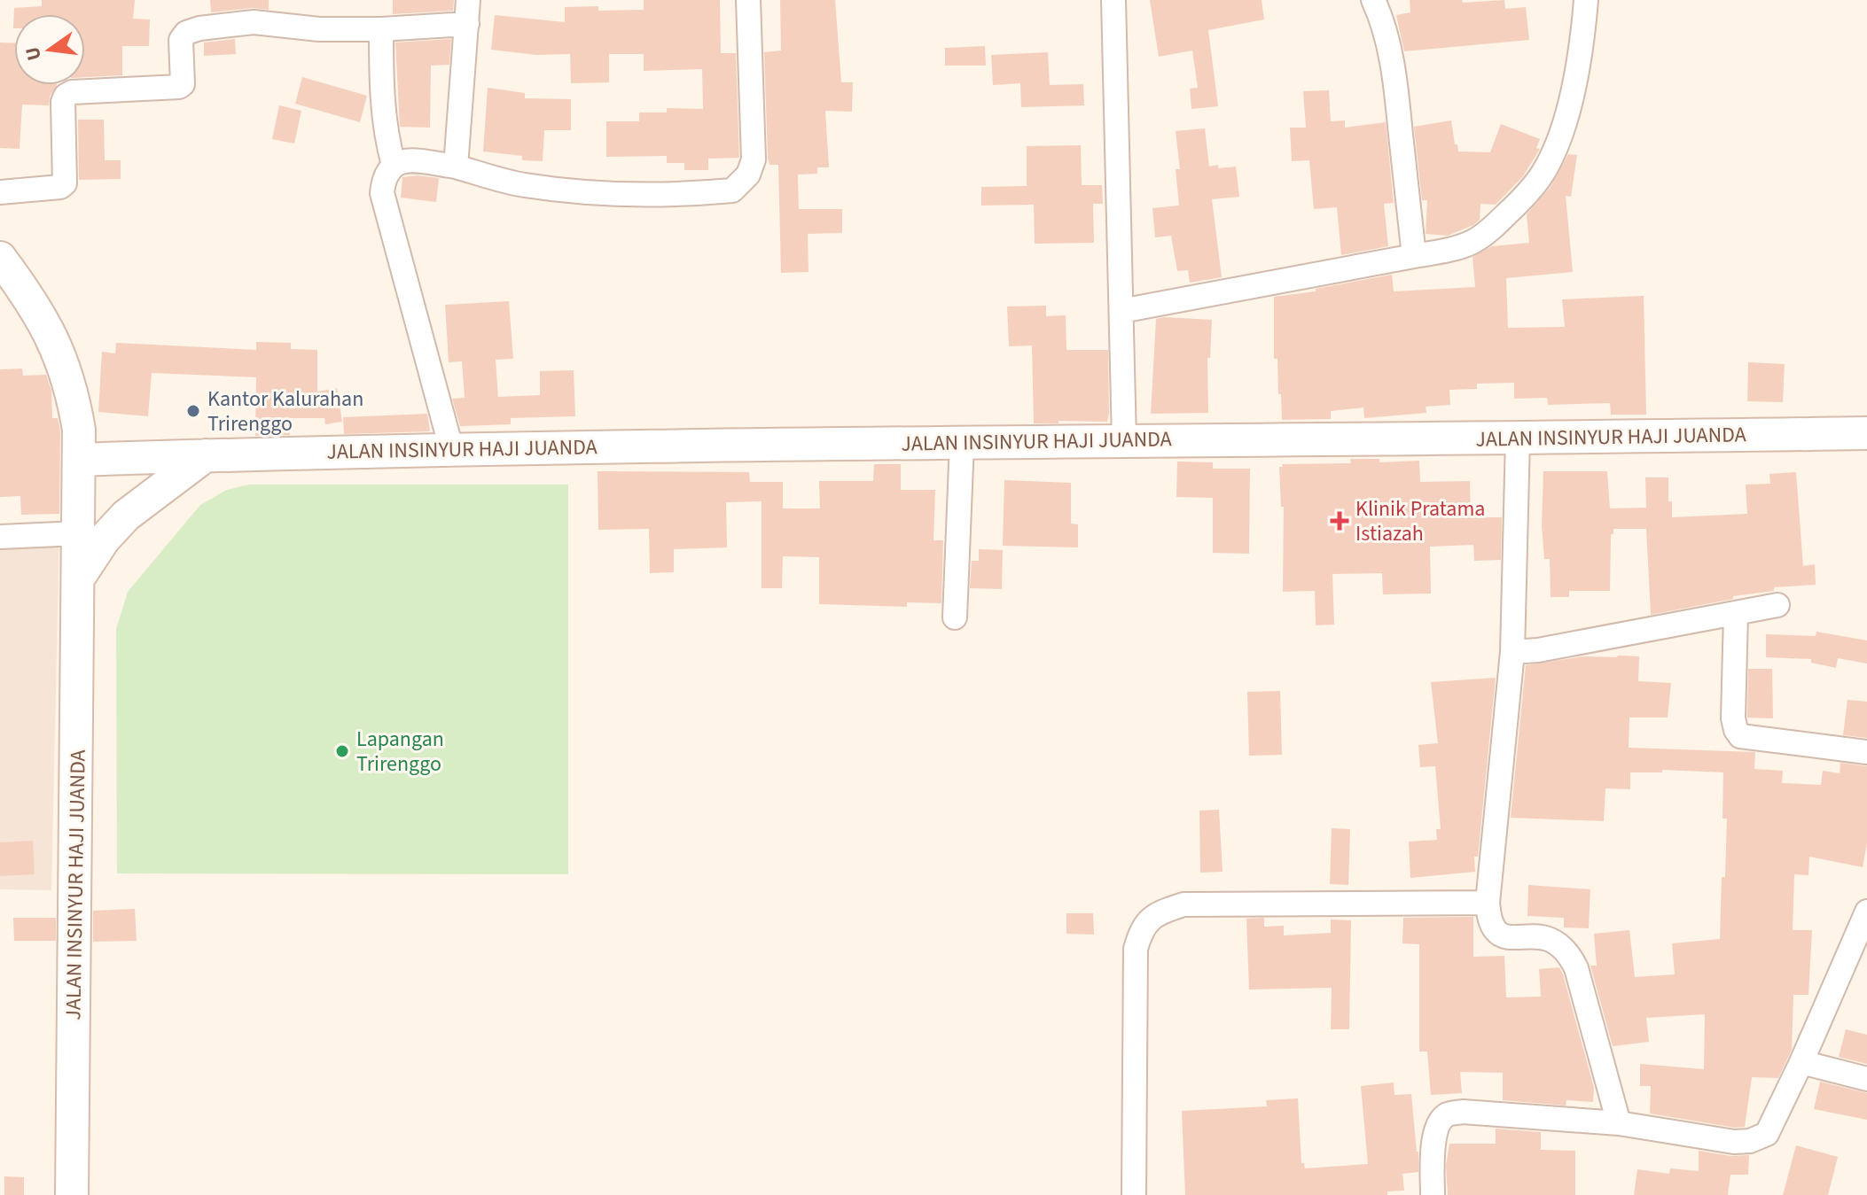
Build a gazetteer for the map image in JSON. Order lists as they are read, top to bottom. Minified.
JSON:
{"streets":{"main road":["JALAN INSINYUR HAJI JUANDA"]},"places":{"other":["Kantor Kalurahan Trirenggo","Lapangan Trirenggo"],"health":["Klinik Pratama Istiazah"]},"north":"left"}
